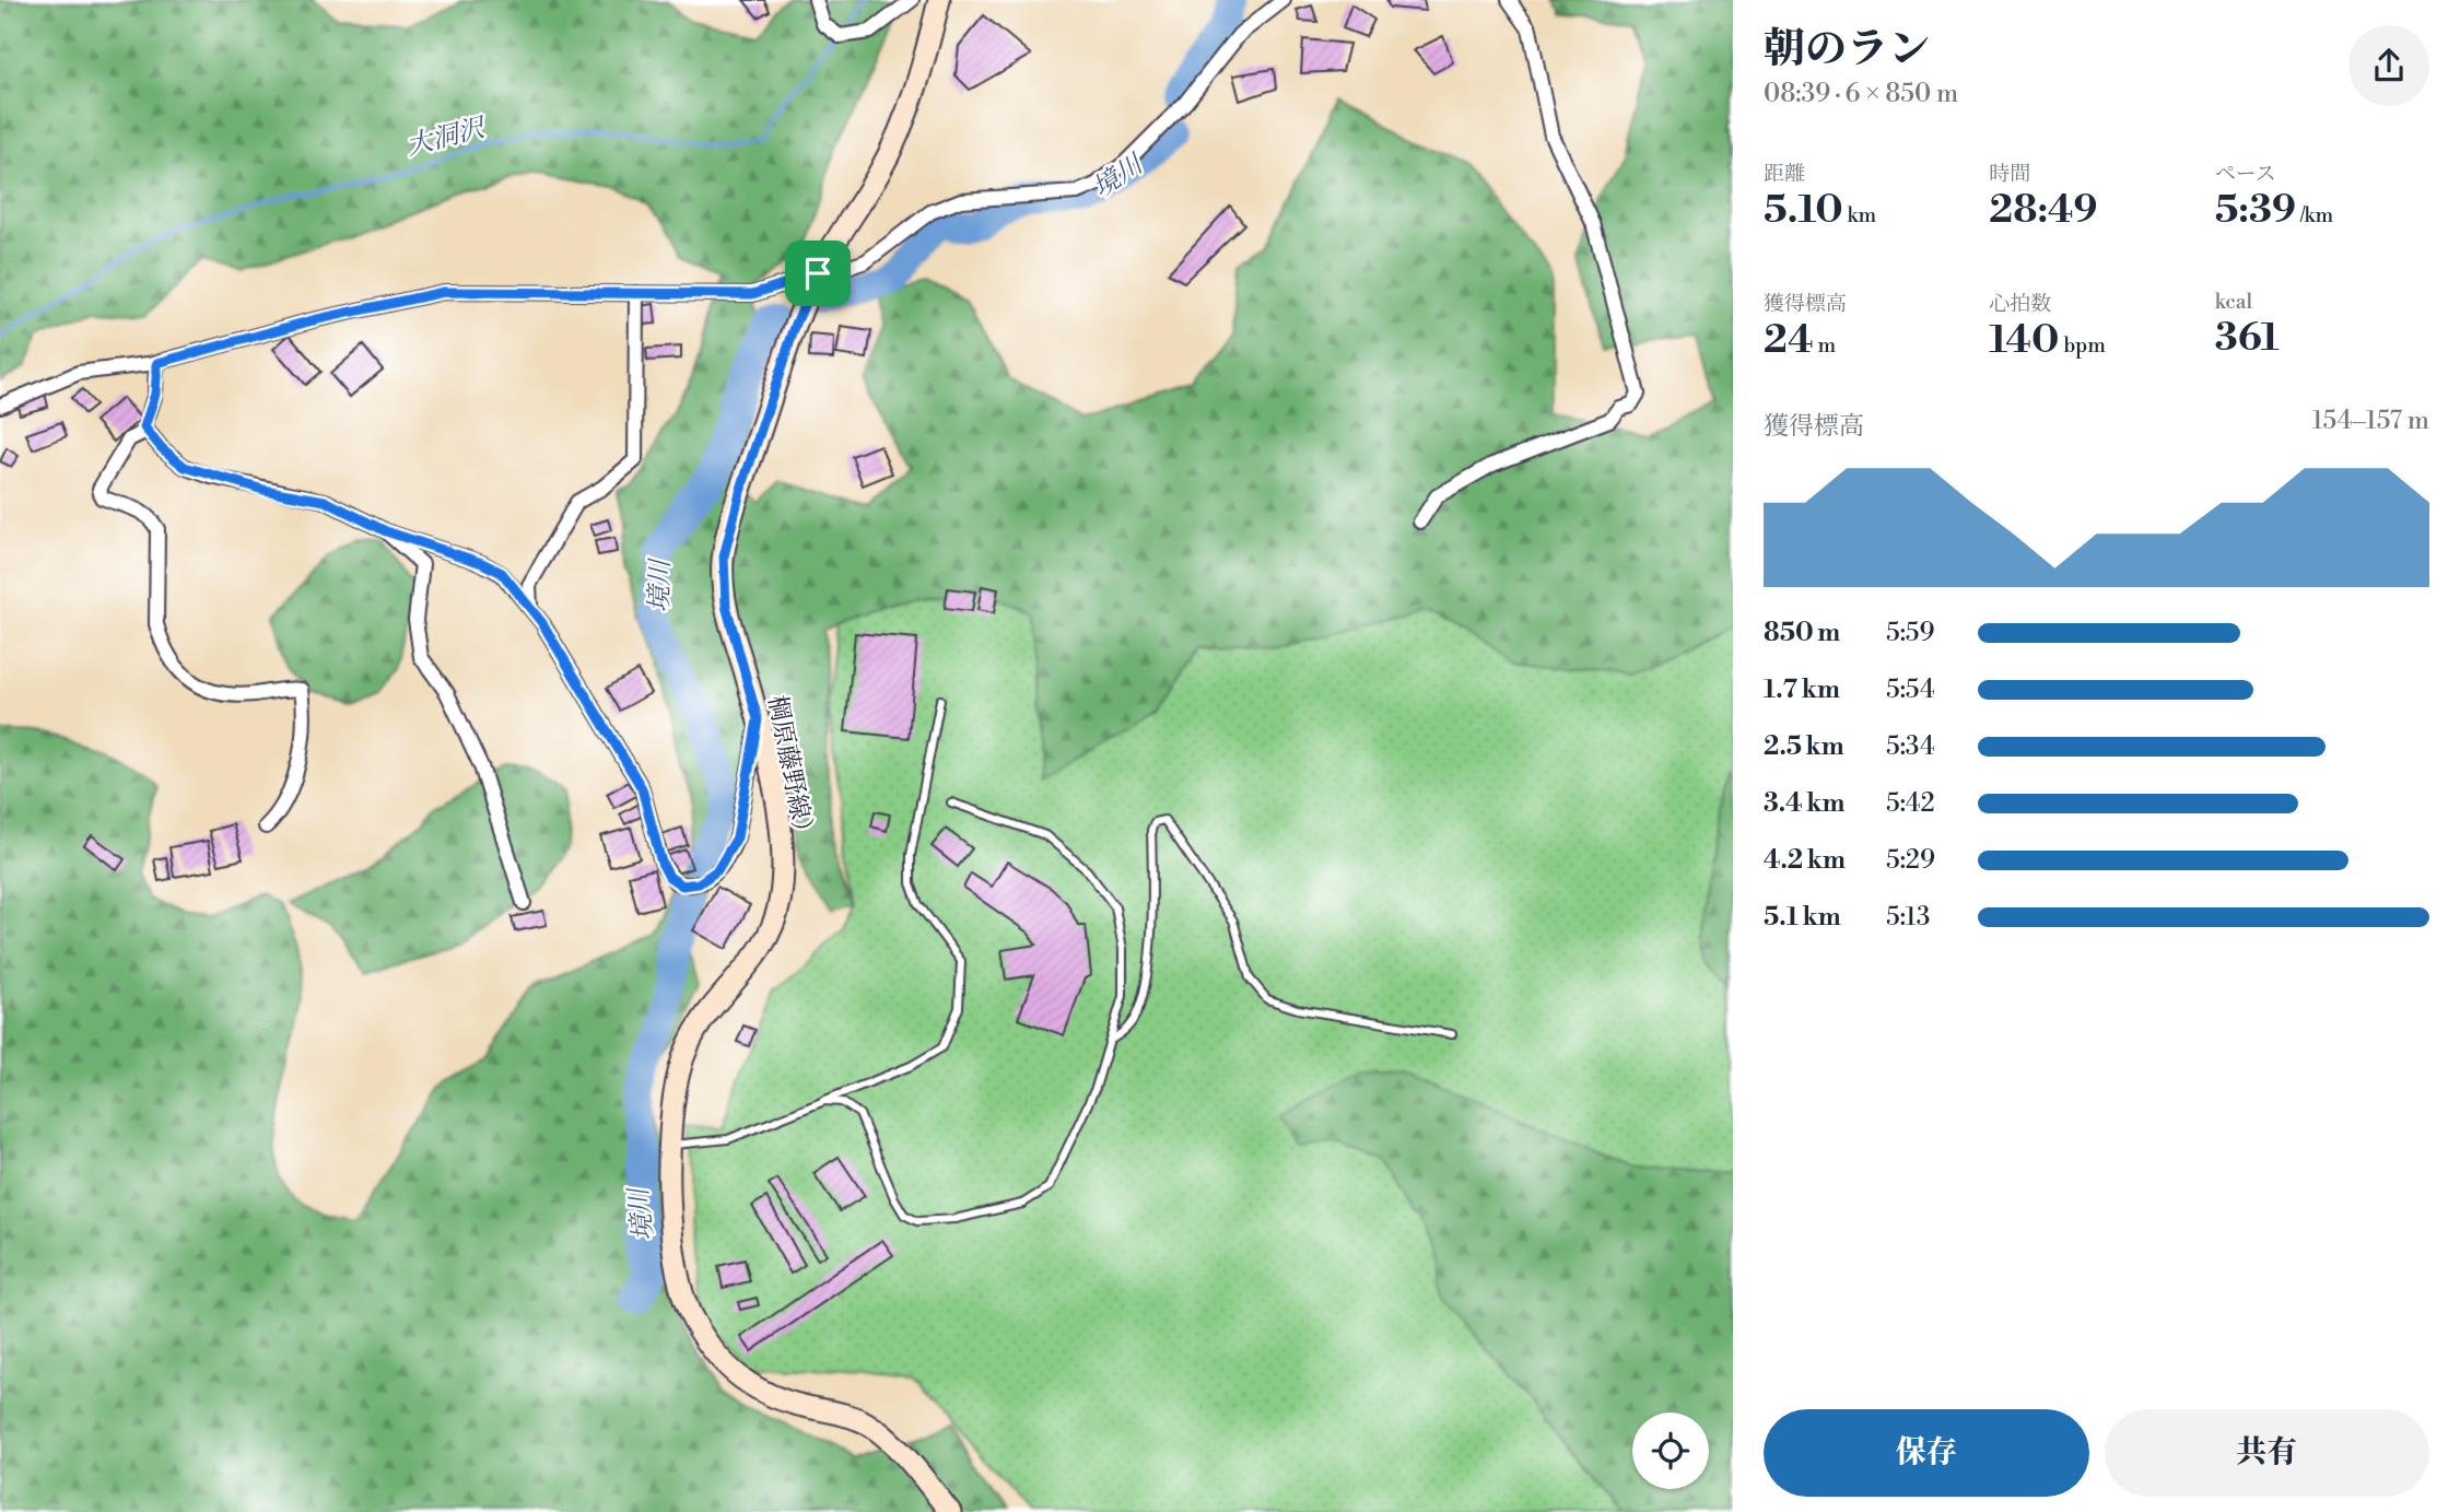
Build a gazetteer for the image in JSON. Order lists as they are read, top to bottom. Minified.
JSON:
{"streets":{"main road":["棡原藤野線）"]},"water":["大洞沢","境川"],"page":{"heading":["朝のラン","08:39 · 6 × 850 m"],"stats":[["距離","5.10 km"],["時間","28:49"],["ペース","5:39 /km"],["獲得標高","24 m"],["心拍数","140 bpm"],["kcal","361"]],"chart":["獲得標高","154–157 m"],"list":[{"name":"850 m","note":"5:59"},{"name":"1.7 km","note":"5:54"},{"name":"2.5 km","note":"5:34"},{"name":"3.4 km","note":"5:42"},{"name":"4.2 km","note":"5:29"},{"name":"5.1 km","note":"5:13"}],"buttons":["保存","共有"]}}
